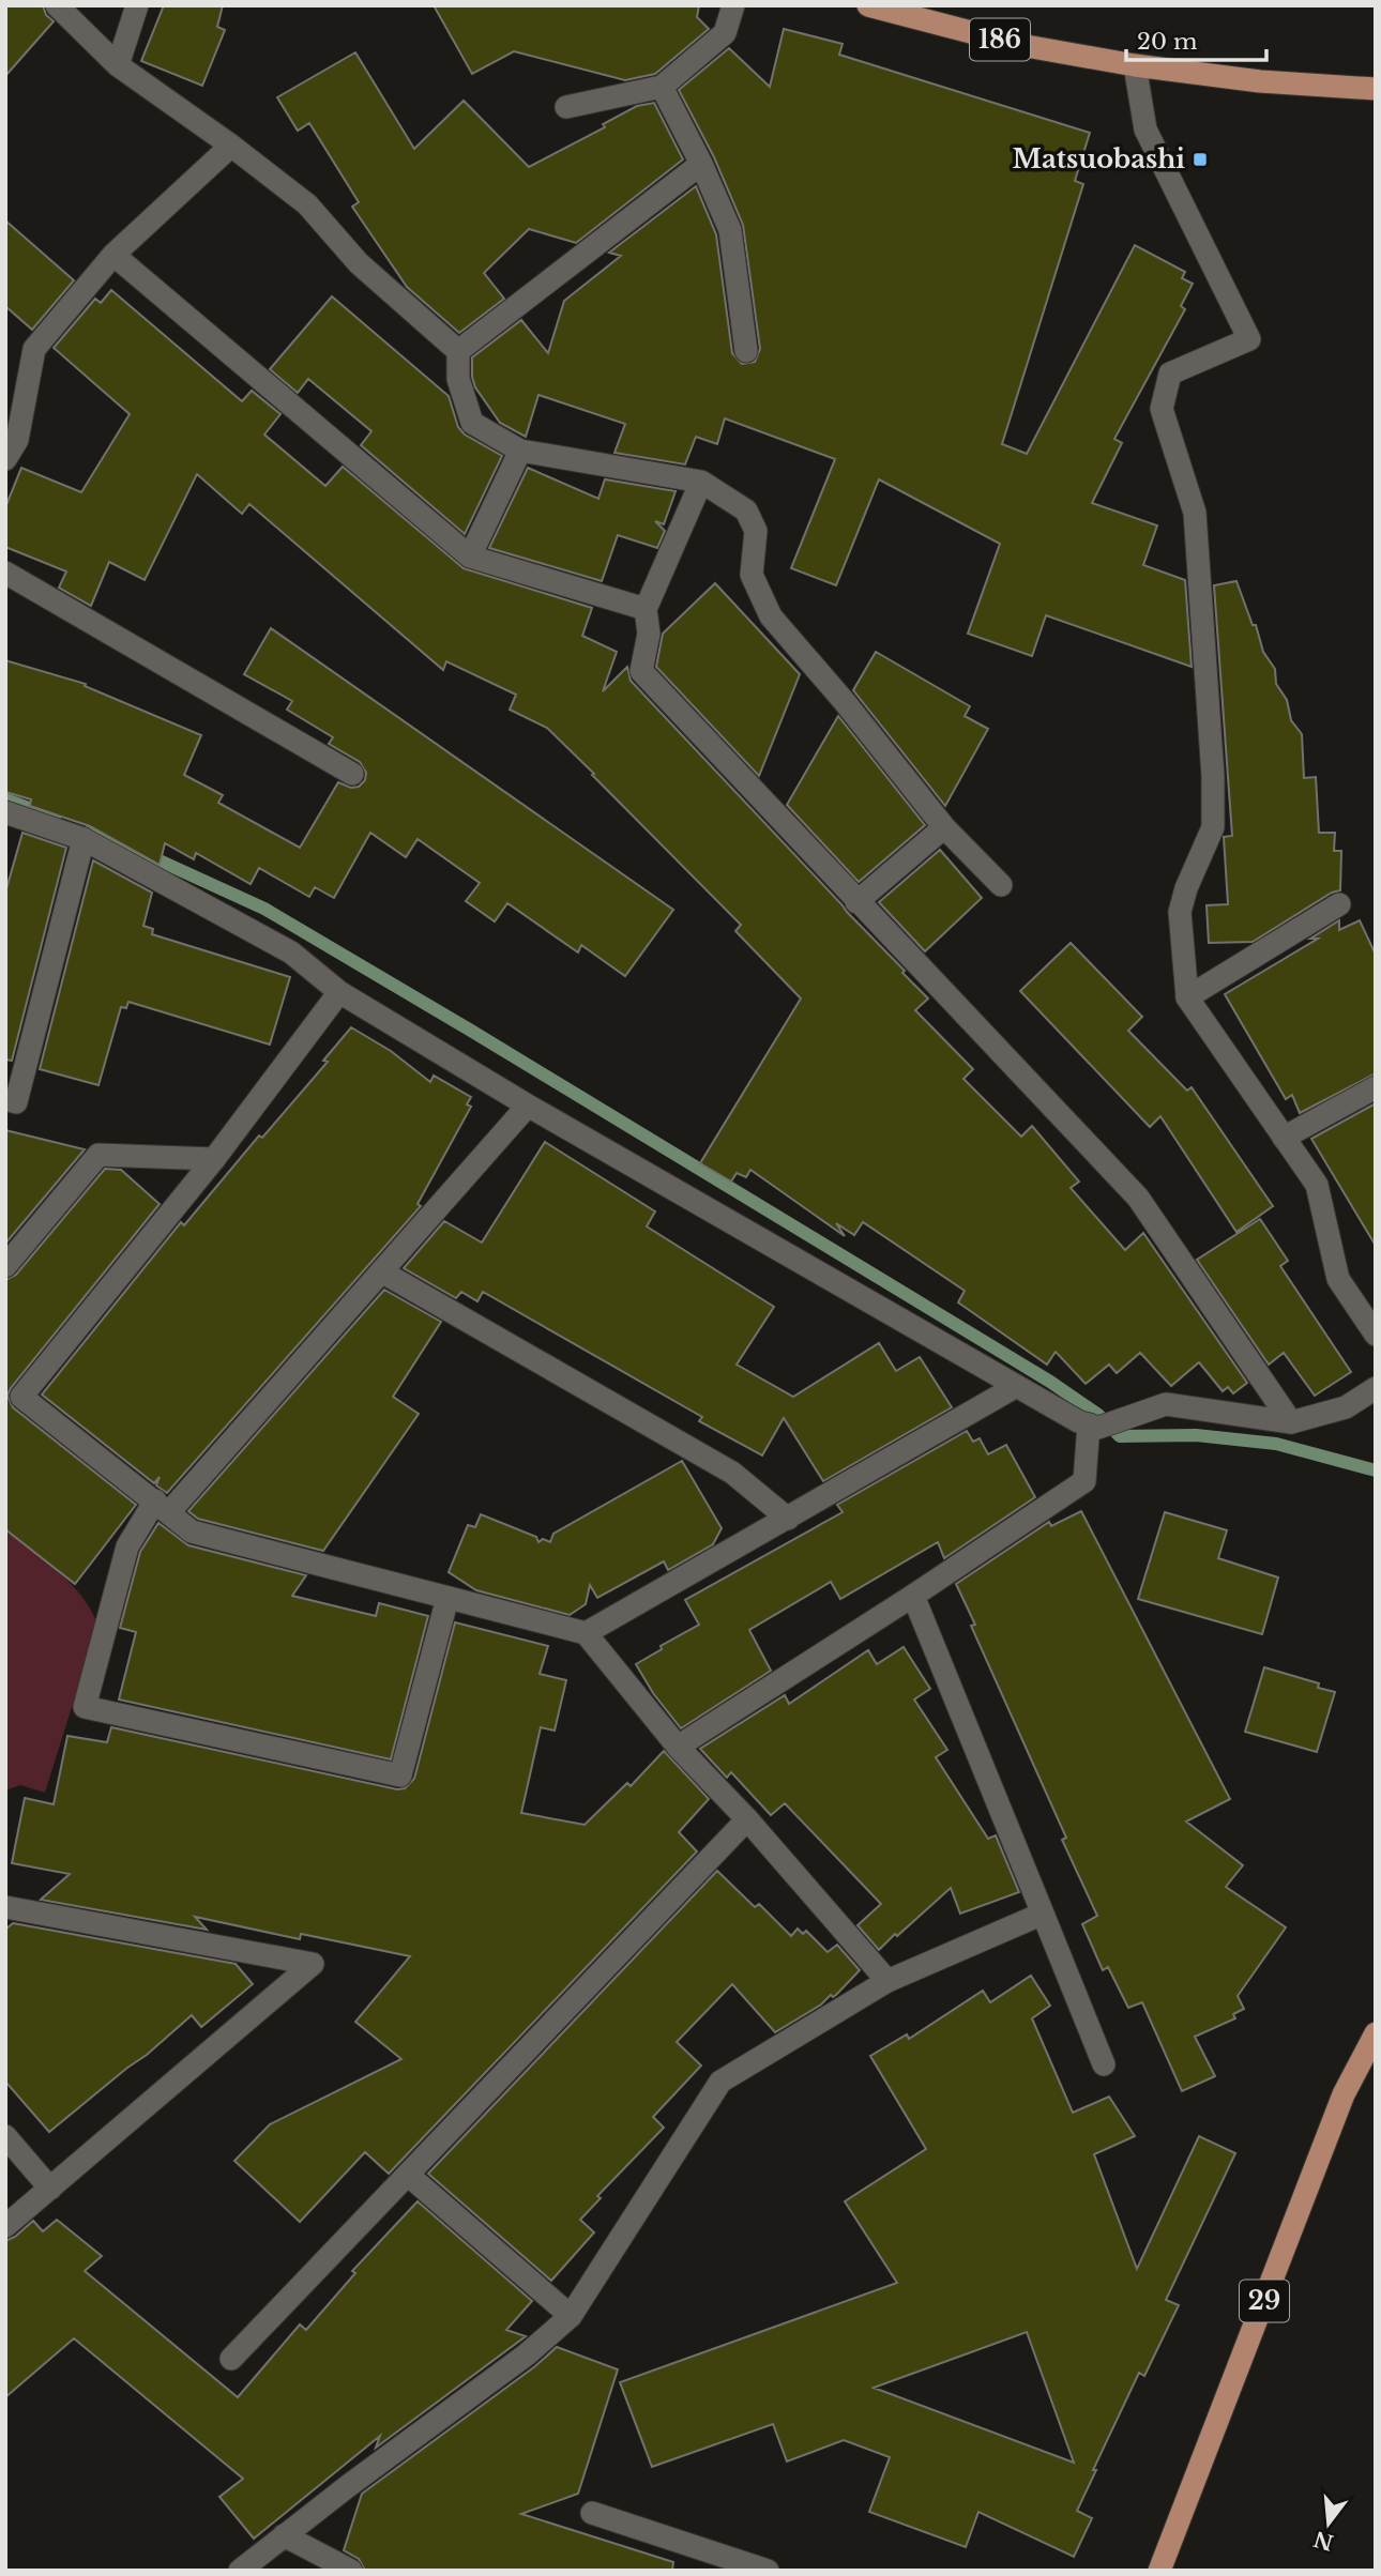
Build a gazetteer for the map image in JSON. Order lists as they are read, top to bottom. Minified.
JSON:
{"streets":{"main road":["186","29"]},"places":{"transit":["Matsuobashi"]},"scale_bar":"20 m","north":"bottom"}
